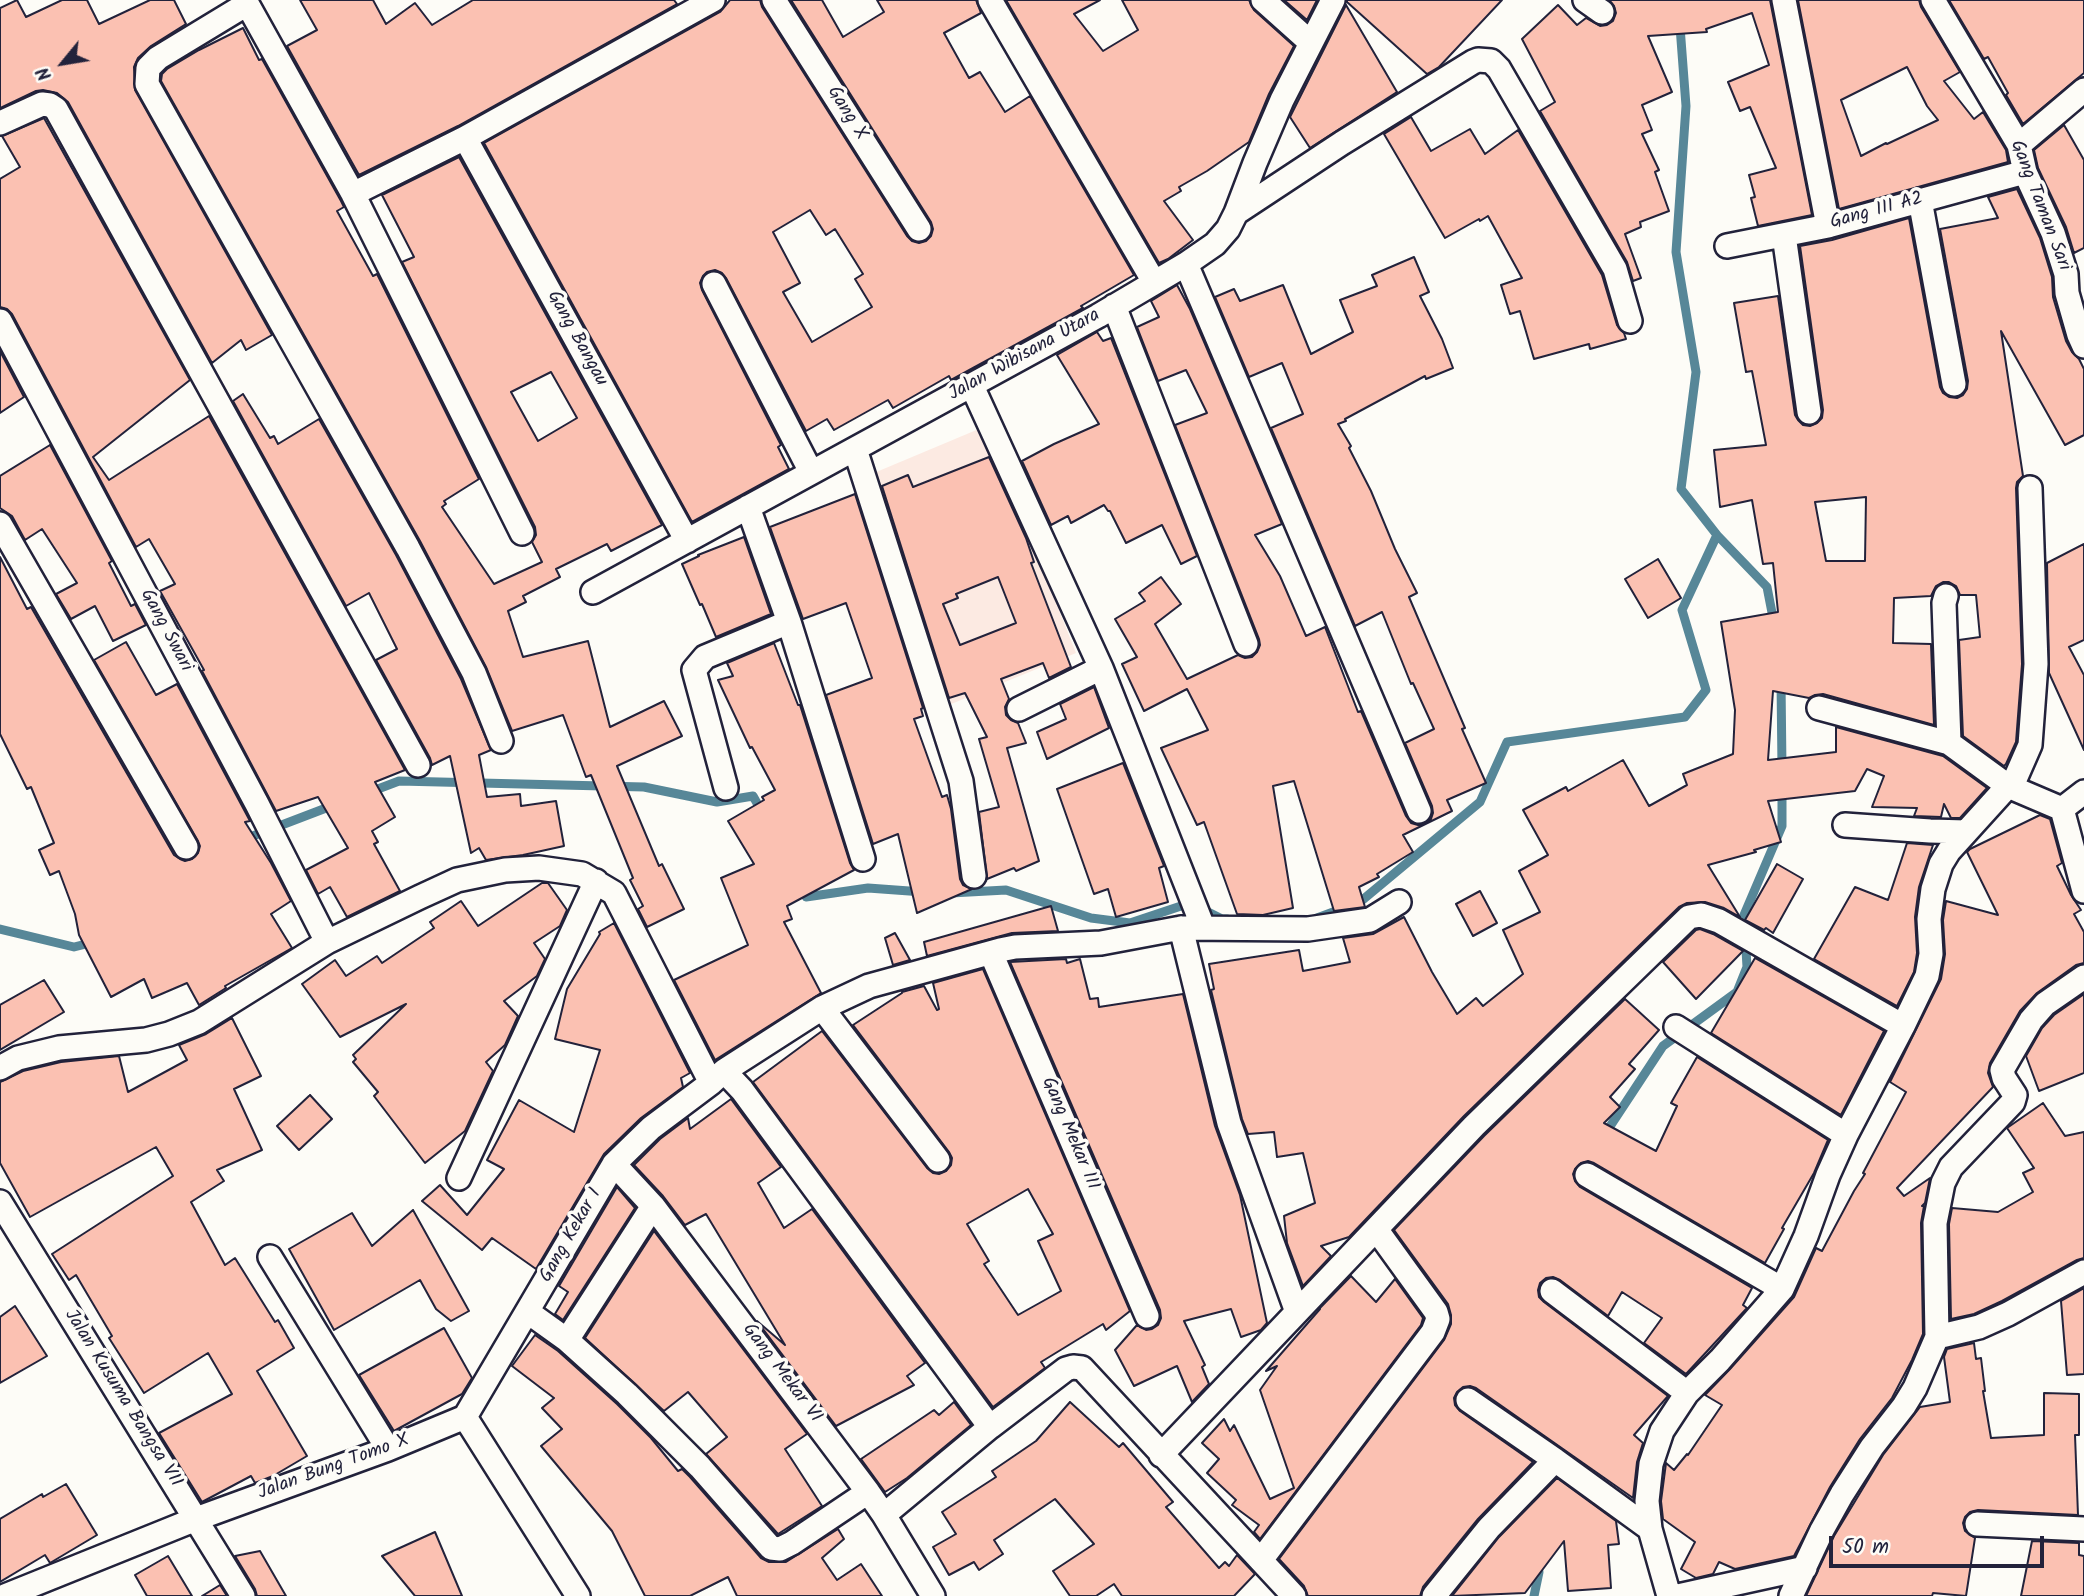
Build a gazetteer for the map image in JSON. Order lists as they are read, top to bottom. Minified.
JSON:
{"streets":{"street":["Gang X","Gang Taman Sari","Gang III A2","Gang Bangau","Jalan Wibisana Utara","Gang Swari","Gang Mekar III","Gang Kekar I","Gang Mekar VI","Jalan Kusuma Bangsa VII","Jalan Bung Tomo X"]},"crossings":[["Gang Taman Sari","Gang III A2"],["Gang Bangau","Jalan Wibisana Utara"],["Gang Mekar III","Gang Kekar I"],["Gang Kekar I","Gang Mekar VI"],["Gang Kekar I","Jalan Bung Tomo X"],["Jalan Kusuma Bangsa VII","Jalan Bung Tomo X"]],"scale_bar":"50 m","north":"bottom left"}
